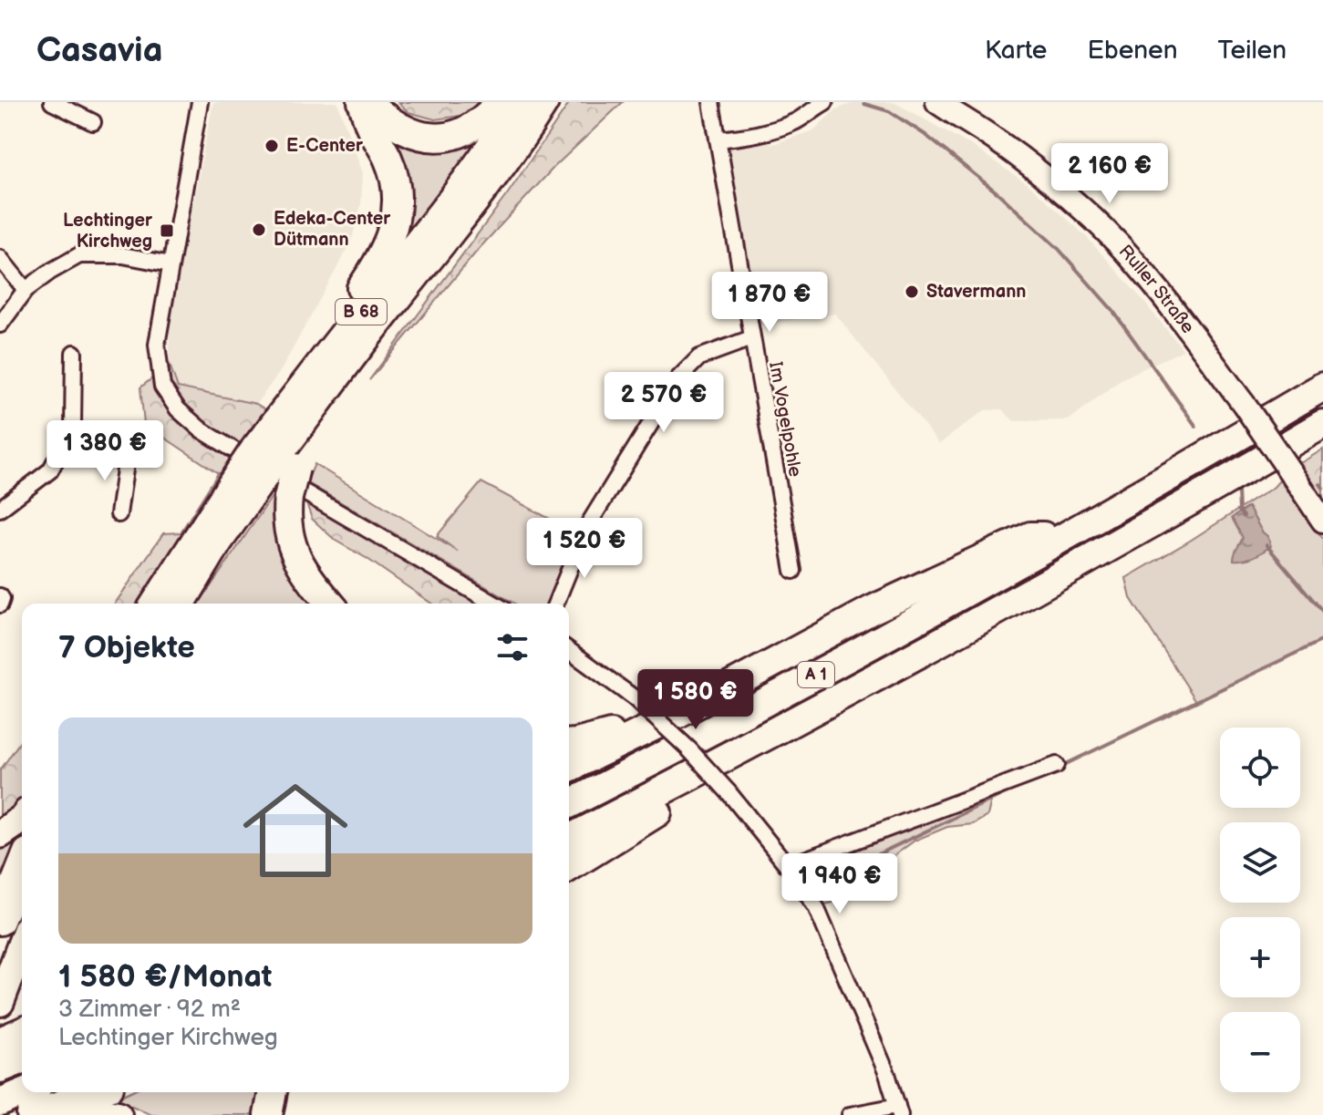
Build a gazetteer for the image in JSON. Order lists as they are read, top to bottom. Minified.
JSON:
{"streets":{"highway":["B 68","A 1"],"main road":["Ruller Straße"],"street":["Im Vogelpohle"]},"places":{"other":["E-Center","Edeka-Center Dütmann","Stavermann"],"transit":["Lechtinger Kirchweg"]},"page":{"header":"Casavia","nav":["Karte","Ebenen","Teilen"],"price":["2 160 €","1 870 €","2 570 €","1 380 €","1 520 €","1 580 €","1 940 €"],"heading":"7 Objekte","list":[{"name":"1 580 €/Monat","note":"3 Zimmer · 92 m² · Lechtinger Kirchweg"}],"map_buttons":["+","−"]}}
